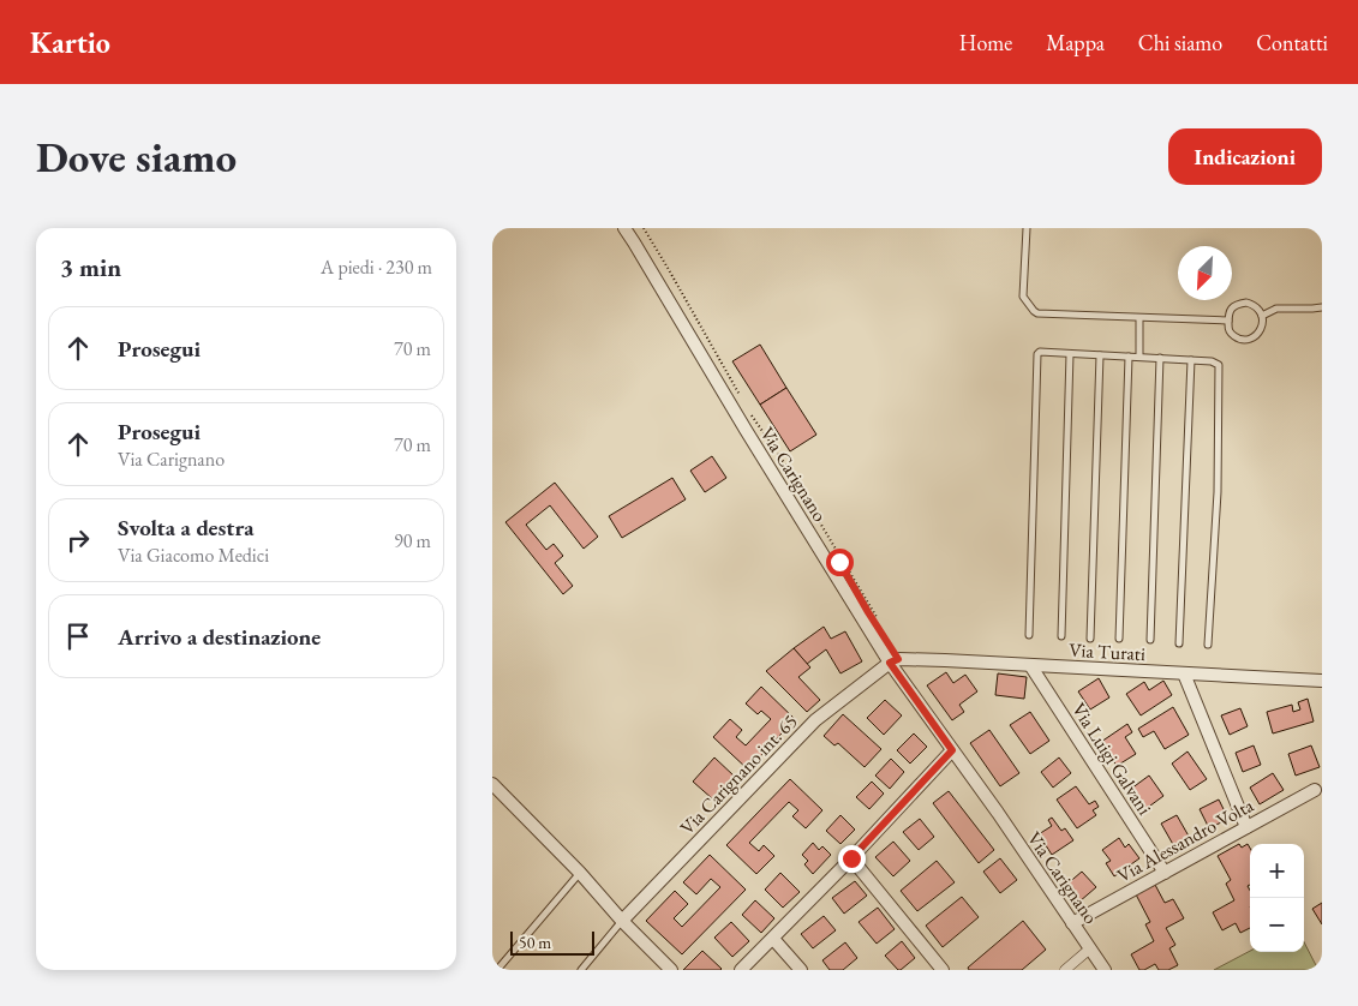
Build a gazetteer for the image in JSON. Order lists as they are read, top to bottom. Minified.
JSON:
{"streets":{"street":["Via Carignano","Via Turati","Via Luigi Galvani","Via Carignano int. 65","Via Alessandro Volta"]},"crossings":[["Via Carignano","Via Turati"],["Via Carignano","Via Carignano int. 65"],["Via Carignano","Via Alessandro Volta"],["Via Turati","Via Luigi Galvani"],["Via Turati","Via Carignano int. 65"],["Via Luigi Galvani","Via Alessandro Volta"]],"scale_bar":"50 m","north":"bottom left","page":{"header":"Kartio","nav":["Home","Mappa","Chi siamo","Contatti"],"buttons":"Indicazioni","title":"Dove siamo","heading":["3 min","A piedi · 230 m"],"list":[["Prosegui","70 m"],["Prosegui","Via Carignano","70 m"],["Svolta a destra","Via Giacomo Medici","90 m"],"Arrivo a destinazione"],"map_buttons":["+","−"],"scale":"50 m"}}
